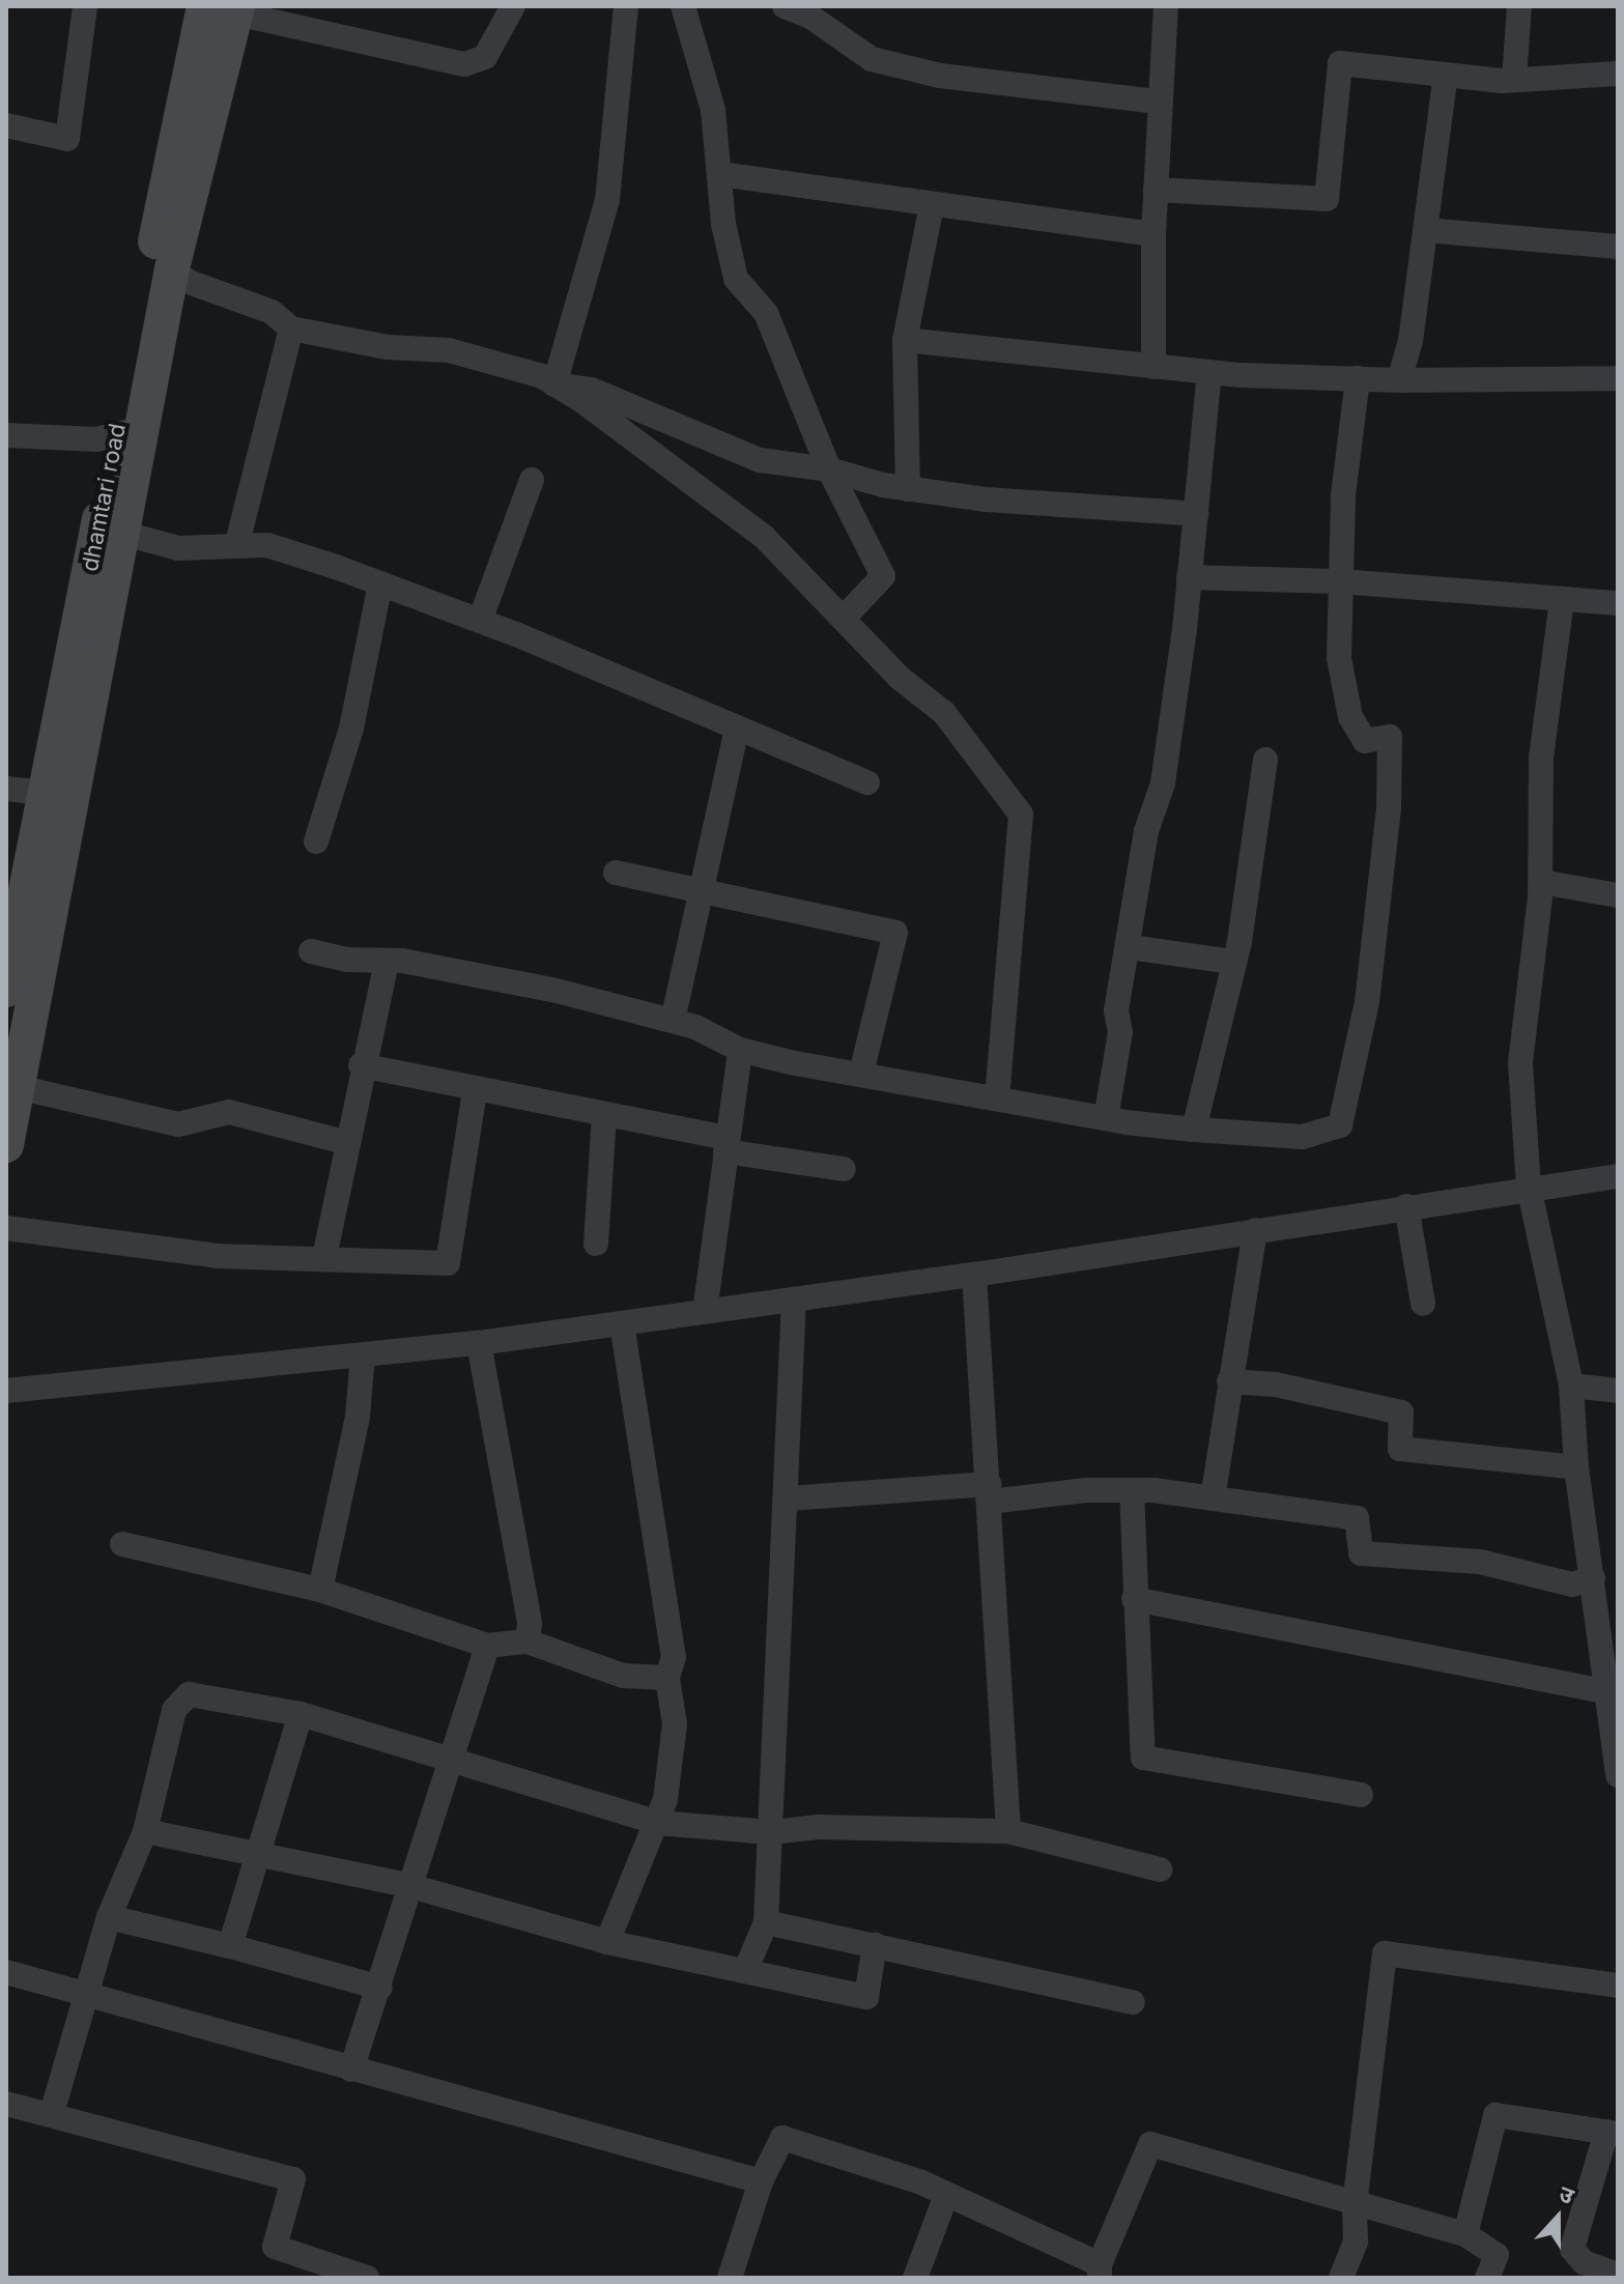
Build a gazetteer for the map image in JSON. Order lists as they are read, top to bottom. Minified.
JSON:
{"streets":{"main road":["dhamtari road"]},"north":"top"}
